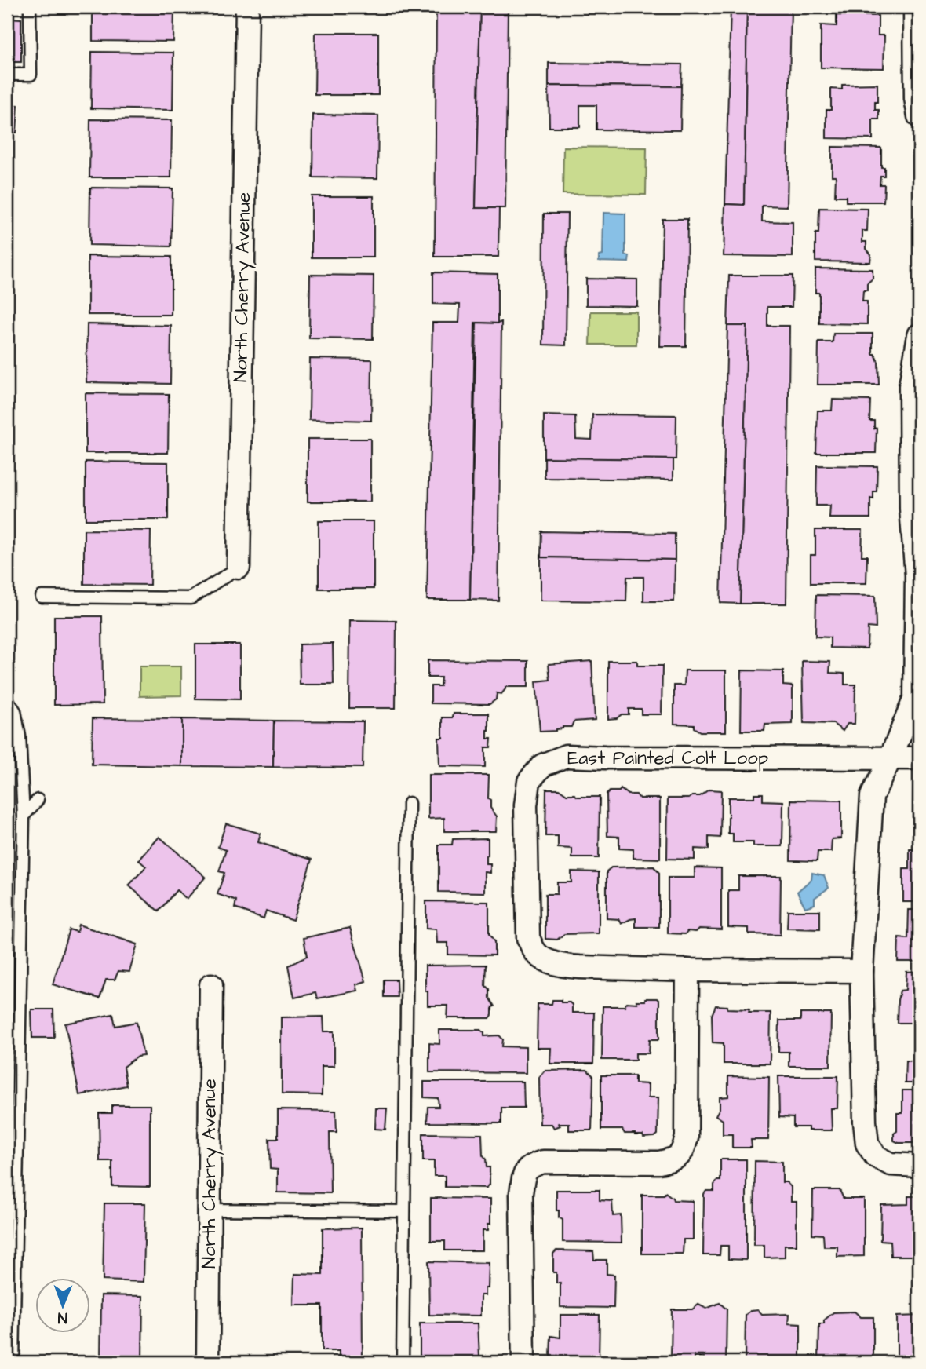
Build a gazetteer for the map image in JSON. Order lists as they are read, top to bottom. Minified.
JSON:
{"streets":{"street":["North Cherry Avenue","East Painted Colt Loop"]},"north":"bottom"}
